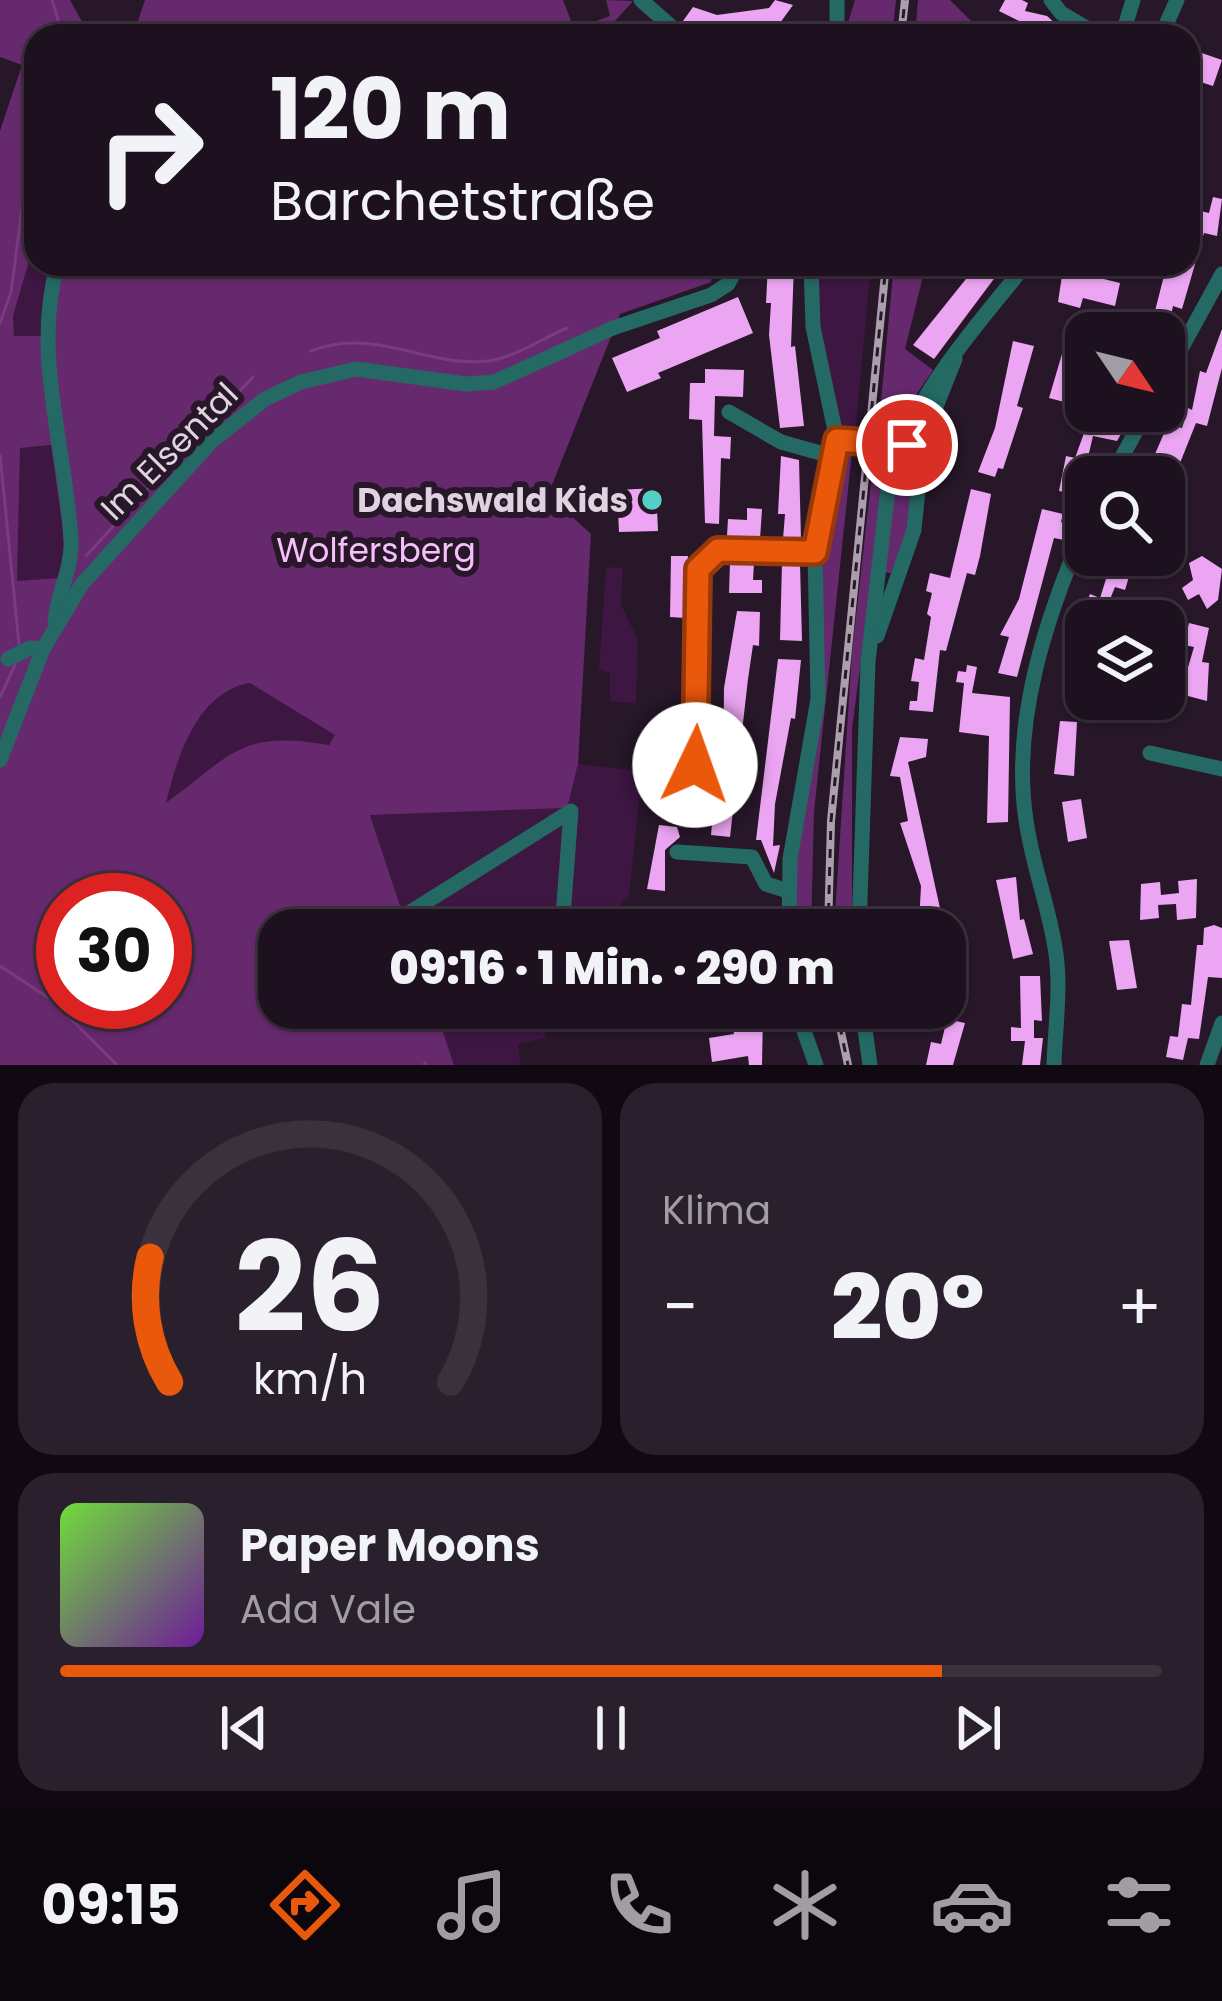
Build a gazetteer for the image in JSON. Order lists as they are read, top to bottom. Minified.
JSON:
{"streets":{"street":["Im Elsental"]},"parks":["Wolfersberg"],"places":["Dachswald Kids"],"north":"bottom right","page":{"turn":["120 m","Barchetstraße"],"limit":"30","trip":"09:16 · 1 Min. · 290 m","tile":"Klima","heat":["−","20°","+"],"song":["Paper Moons","Ada Vale"],"tabs":"09:15","gauge":["26","km/h"]}}
